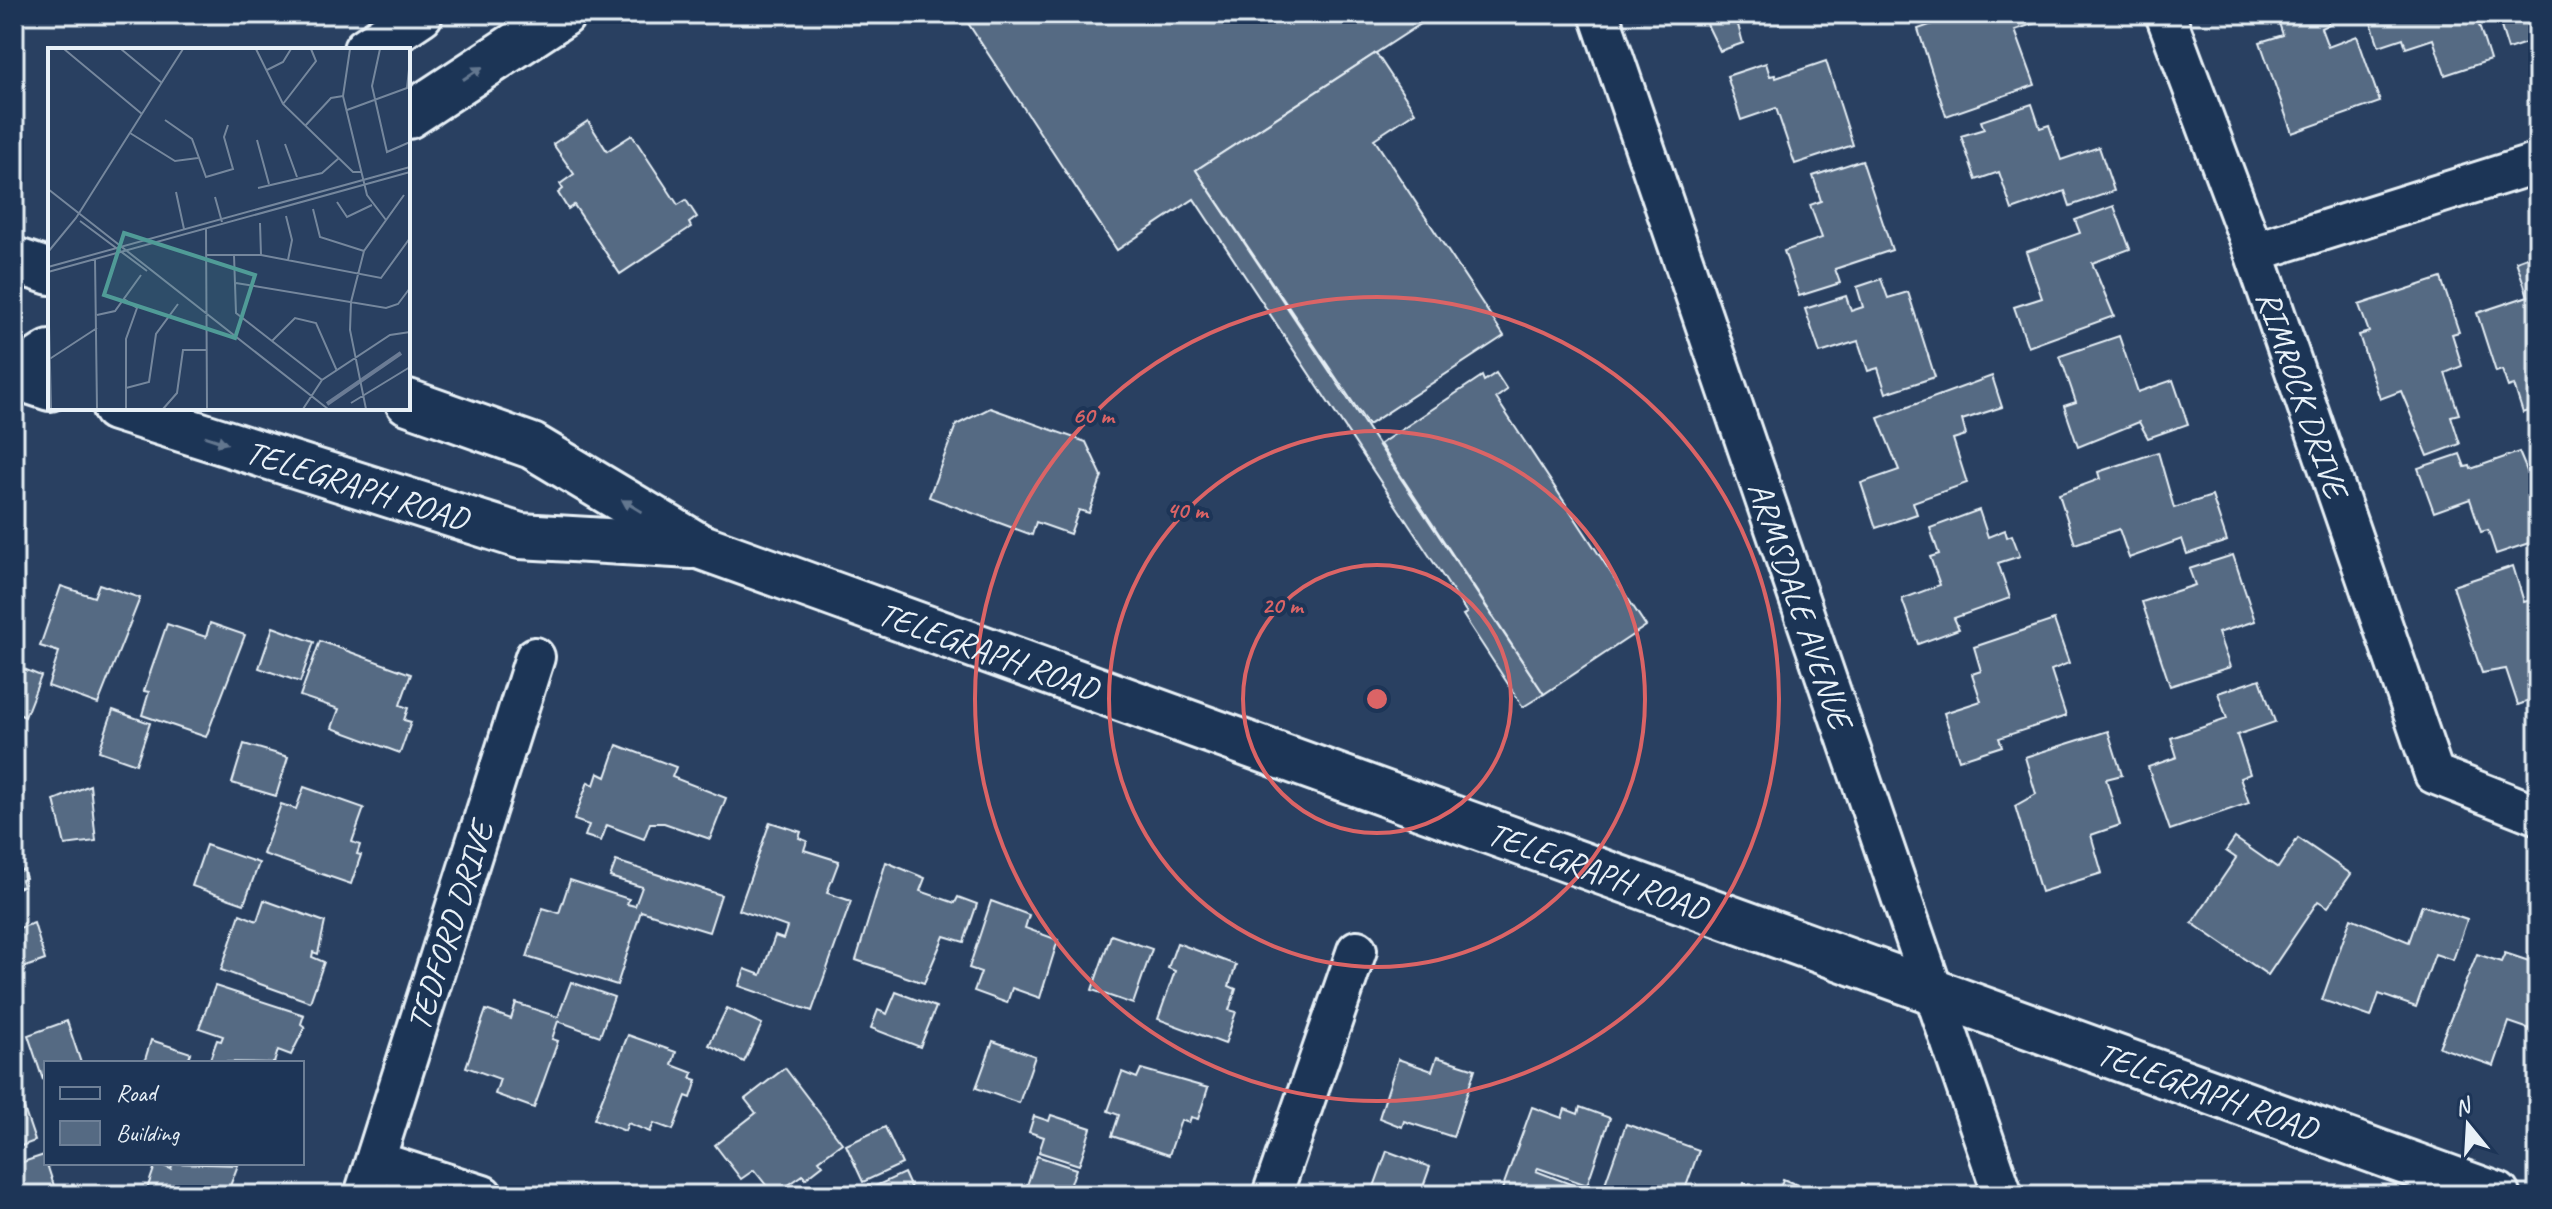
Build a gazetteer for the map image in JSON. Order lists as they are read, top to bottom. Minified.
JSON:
{"streets":{"main road":["TELEGRAPH ROAD"],"street":["RIMROCK DRIVE","ARMSDALE AVENUE","TEDFORD DRIVE"]},"crossings":[["TELEGRAPH ROAD","ARMSDALE AVENUE"]],"legend":["Road","Building"],"north":"top","rings":["60 m","40 m","20 m"]}
